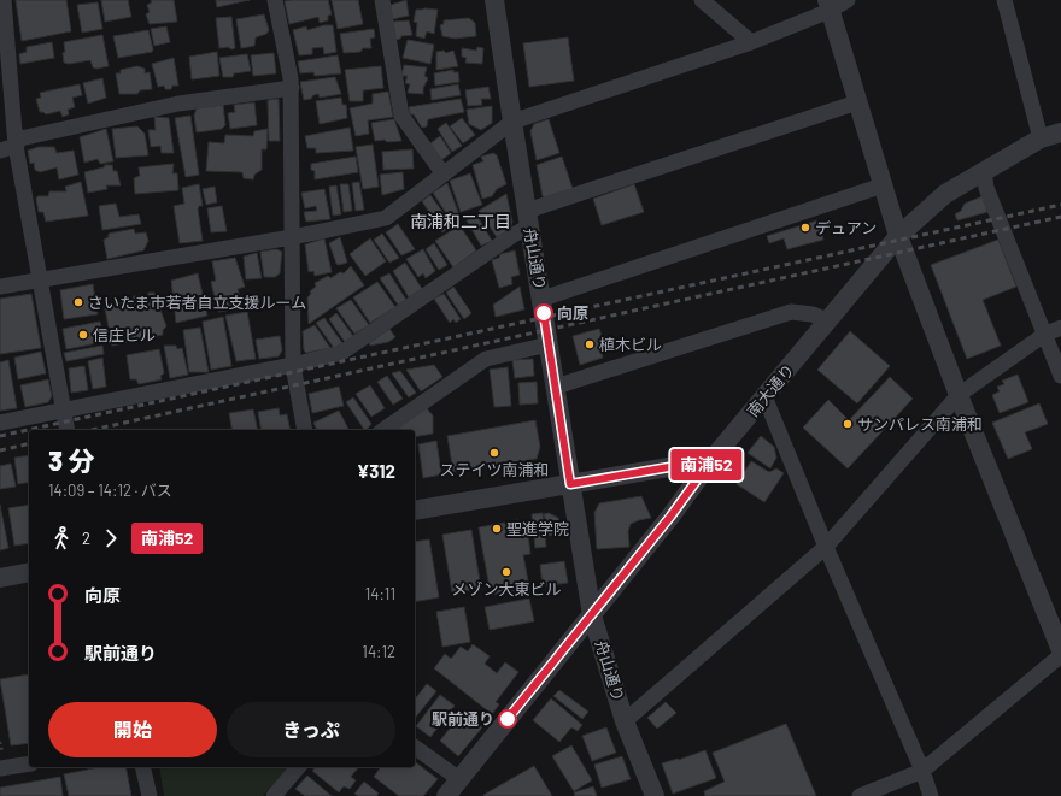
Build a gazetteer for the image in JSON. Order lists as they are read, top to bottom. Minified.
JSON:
{"streets":{"street":["舟山通り","南大通り"]},"crossings":[["舟山通り","南大通り"]],"districts":["南浦和二丁目"],"places":["デュアン","さいたま市若者自立支援ルーム","向原","信庄ビル","植木ビル","サンパレス南浦和","ステイツ南浦和","聖進学院","メゾン大東ビル","駅前通り"],"lines":["bus line 南浦52"],"page":{"on_map":"南浦52","heading":["3 分","14:09 – 14:12 · バス","¥312"],"legs":["2","南浦52"],"list":[{"name":"向原","value":"14:11"},{"name":"駅前通り","value":"14:12"}],"buttons":["開始","きっぷ"]}}
